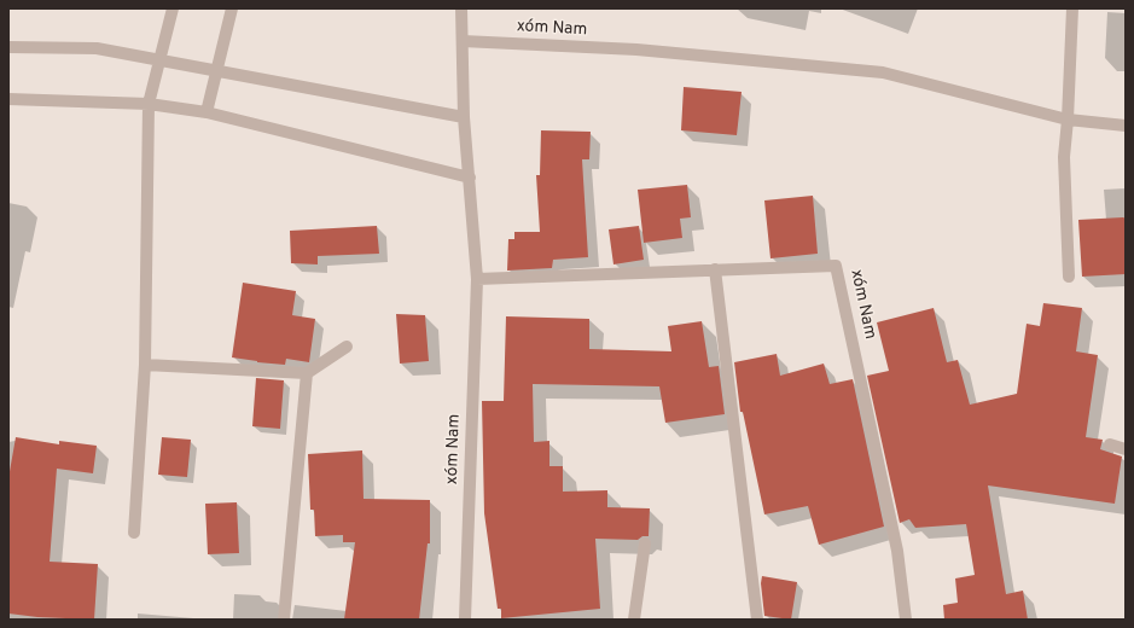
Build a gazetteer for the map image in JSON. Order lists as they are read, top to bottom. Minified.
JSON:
{"streets":{"street":["xóm Nam"]}}
